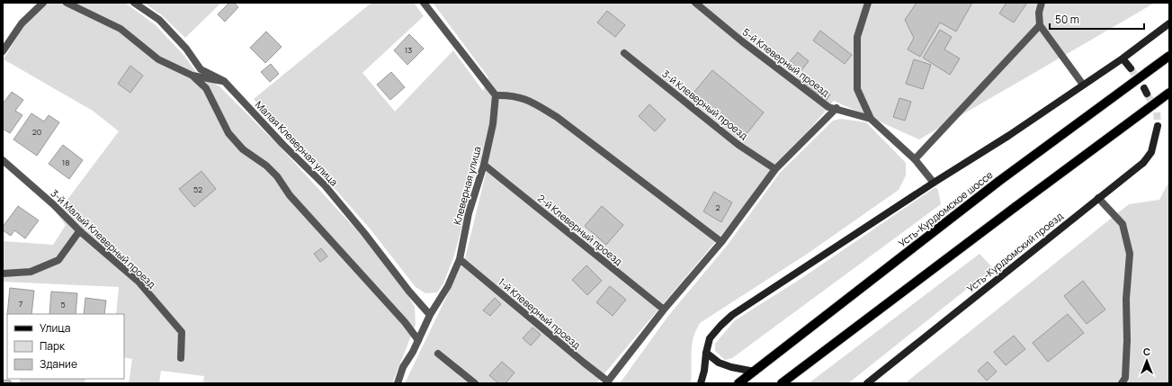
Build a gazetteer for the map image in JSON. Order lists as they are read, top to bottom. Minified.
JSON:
{"streets":{"main road":["Усть-Курдюмское шоссе"],"street":["5-й Клеверный проезд","3-й Клеверный проезд","Малая Клеверная улица","Клеверная улица","2-й Клеверный проезд","3-й Малый Клеверный проезд","Усть-Курдюмский проезд","1-й Клеверный проезд"]},"crossings":[["Малая Клеверная улица","Клеверная улица"],["Клеверная улица","2-й Клеверный проезд"],["Клеверная улица","1-й Клеверный проезд"]],"house_numbers":["13","20","18","52","2","7","5"],"legend":["Улица","Парк","Здание"],"scale_bar":"50 m","north":"top"}
